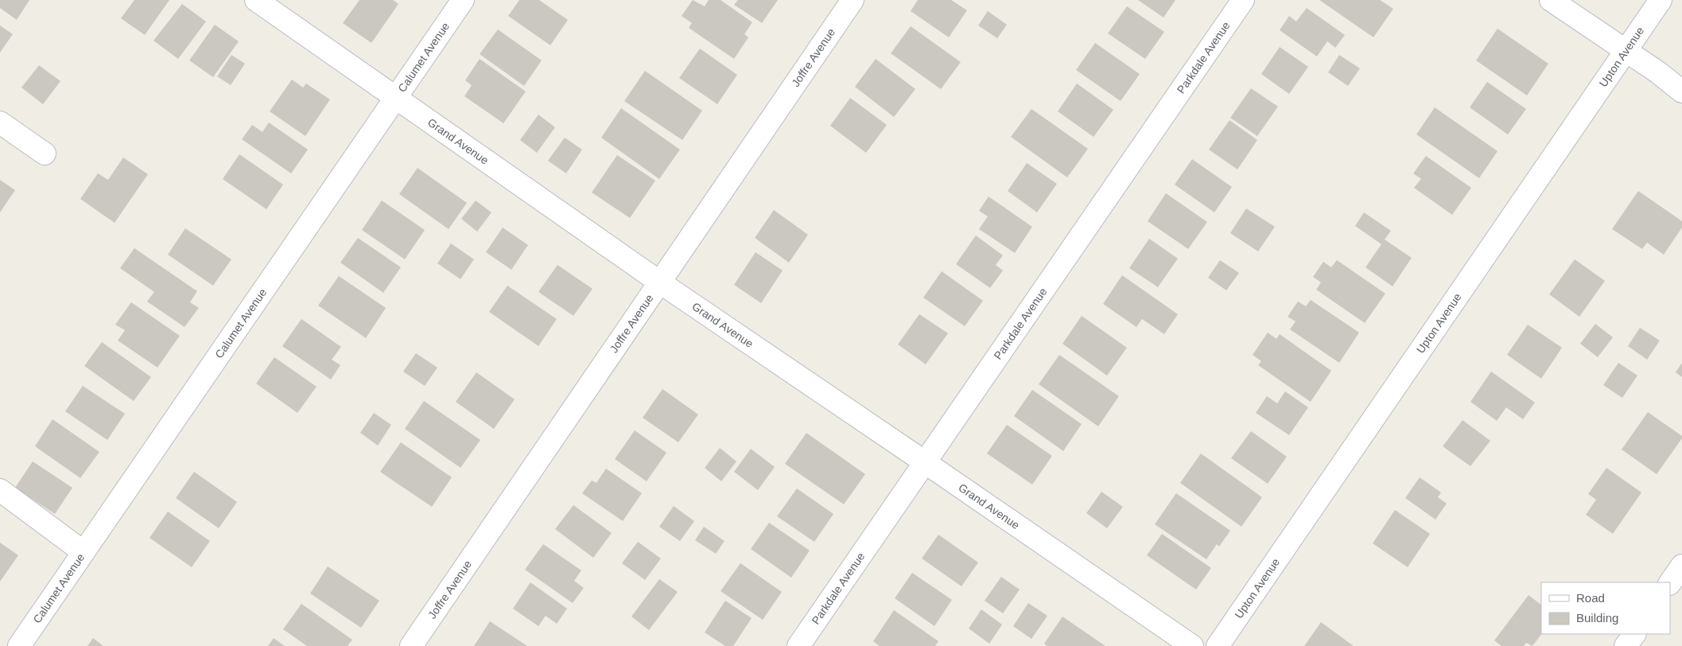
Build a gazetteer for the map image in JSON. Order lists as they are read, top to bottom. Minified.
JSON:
{"streets":{"street":["Joffre Avenue","Parkdale Avenue","Upton Avenue","Calumet Avenue","Grand Avenue"]},"crossings":[["Joffre Avenue","Grand Avenue"],["Parkdale Avenue","Grand Avenue"],["Calumet Avenue","Grand Avenue"]],"legend":["Road","Building"]}
